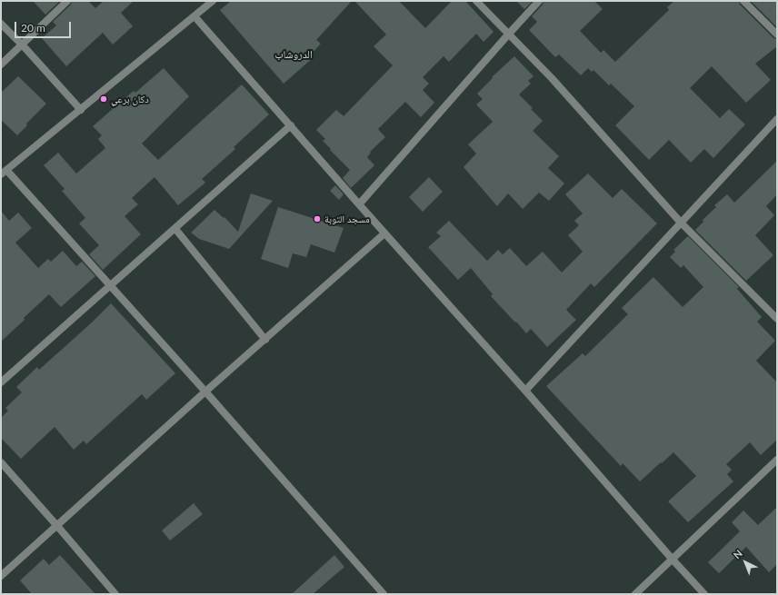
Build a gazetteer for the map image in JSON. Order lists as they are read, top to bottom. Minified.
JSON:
{"districts":["الدروشاب"],"places":["دكان برعي","مسجد التوبة"],"scale_bar":"20 m","north":"top left"}
